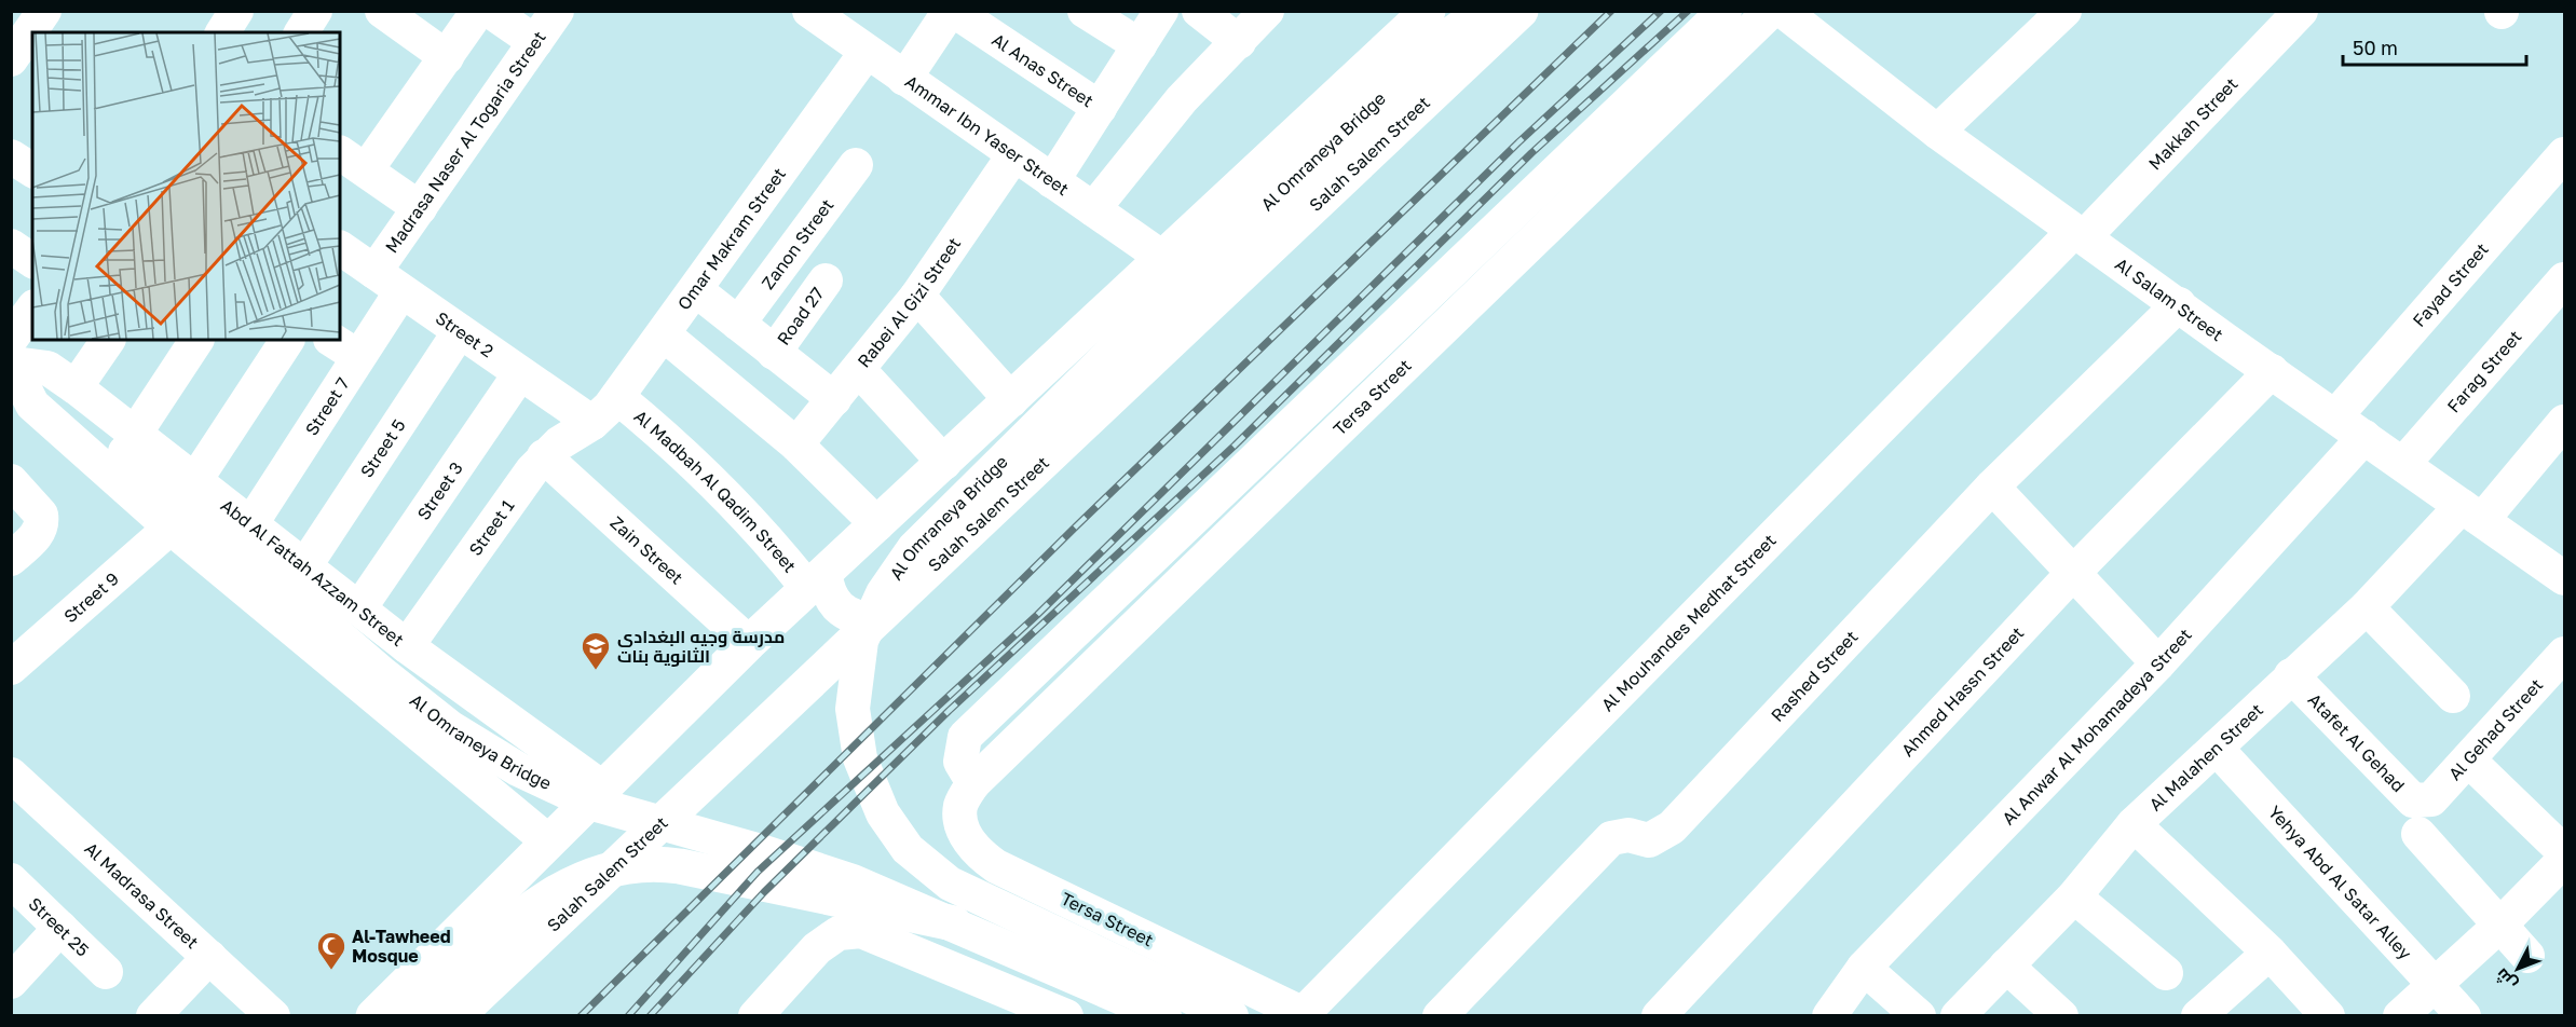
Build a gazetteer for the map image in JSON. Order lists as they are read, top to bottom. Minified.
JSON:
{"streets":{"highway":["Salah Salem Street"],"street":["Al Anas Street","Makkah Street","Ammar Ibn Yaser Street","Madrasa Naser Al Togaria Street","Al Omraneya Bridge","Omar Makram Street","Zanon Street","Fayad Street","Al Salam Street","Rabei Al Gizi Street","Road 27","Street 2","Farag Street","Tersa Street","Street 7","Street 5","Street 3","Al Madbah Al Qadim Street","Street 1","Zain Street","Abd Al Fattah Azzam Street","Street 9","Al Mouhandes Medhat Street","Rashed Street","Ahmed Hassn Street","Al Anwar Al Mohamadeya Street","Al Gehad Street","Atafet Al Gehad","Al Malahen Street","Yehya Abd Al Satar Alley","Al Madrasa Street","Street 25"]},"crossings":[["Makkah Street","Al Salam Street"],["Makkah Street","Al Mouhandes Medhat Street"],["Ammar Ibn Yaser Street","Omar Makram Street"],["Ammar Ibn Yaser Street","Rabei Al Gizi Street"],["Madrasa Naser Al Togaria Street","Street 2"],["Madrasa Naser Al Togaria Street","Street 7"],["Al Omraneya Bridge","Abd Al Fattah Azzam Street"],["Omar Makram Street","Street 2"],["Omar Makram Street","Al Madbah Al Qadim Street"],["Omar Makram Street","Street 1"],["Fayad Street","Al Salam Street"],["Al Salam Street","Farag Street"],["Al Salam Street","Al Mouhandes Medhat Street"],["Al Salam Street","Rashed Street"],["Al Salam Street","Ahmed Hassn Street"],["Al Salam Street","Al Anwar Al Mohamadeya Street"],["Al Salam Street","Al Malahen Street"],["Street 2","Street 7"],["Street 2","Street 5"],["Street 2","Street 3"],["Street 2","Street 1"],["Tersa Street","Al Mouhandes Medhat Street"],["Street 7","Abd Al Fattah Azzam Street"],["Street 5","Abd Al Fattah Azzam Street"],["Street 3","Abd Al Fattah Azzam Street"],["Street 1","Zain Street"],["Street 1","Abd Al Fattah Azzam Street"],["Al Gehad Street","Atafet Al Gehad"],["Atafet Al Gehad","Al Malahen Street"],["Al Malahen Street","Yehya Abd Al Satar Alley"]],"places":{"school or university":["مدرسة وجيه البغدادى الثانوية بنات"],"mosque":["Al-Tawheed Mosque"]},"scale_bar":"50 m","north":"bottom left"}
